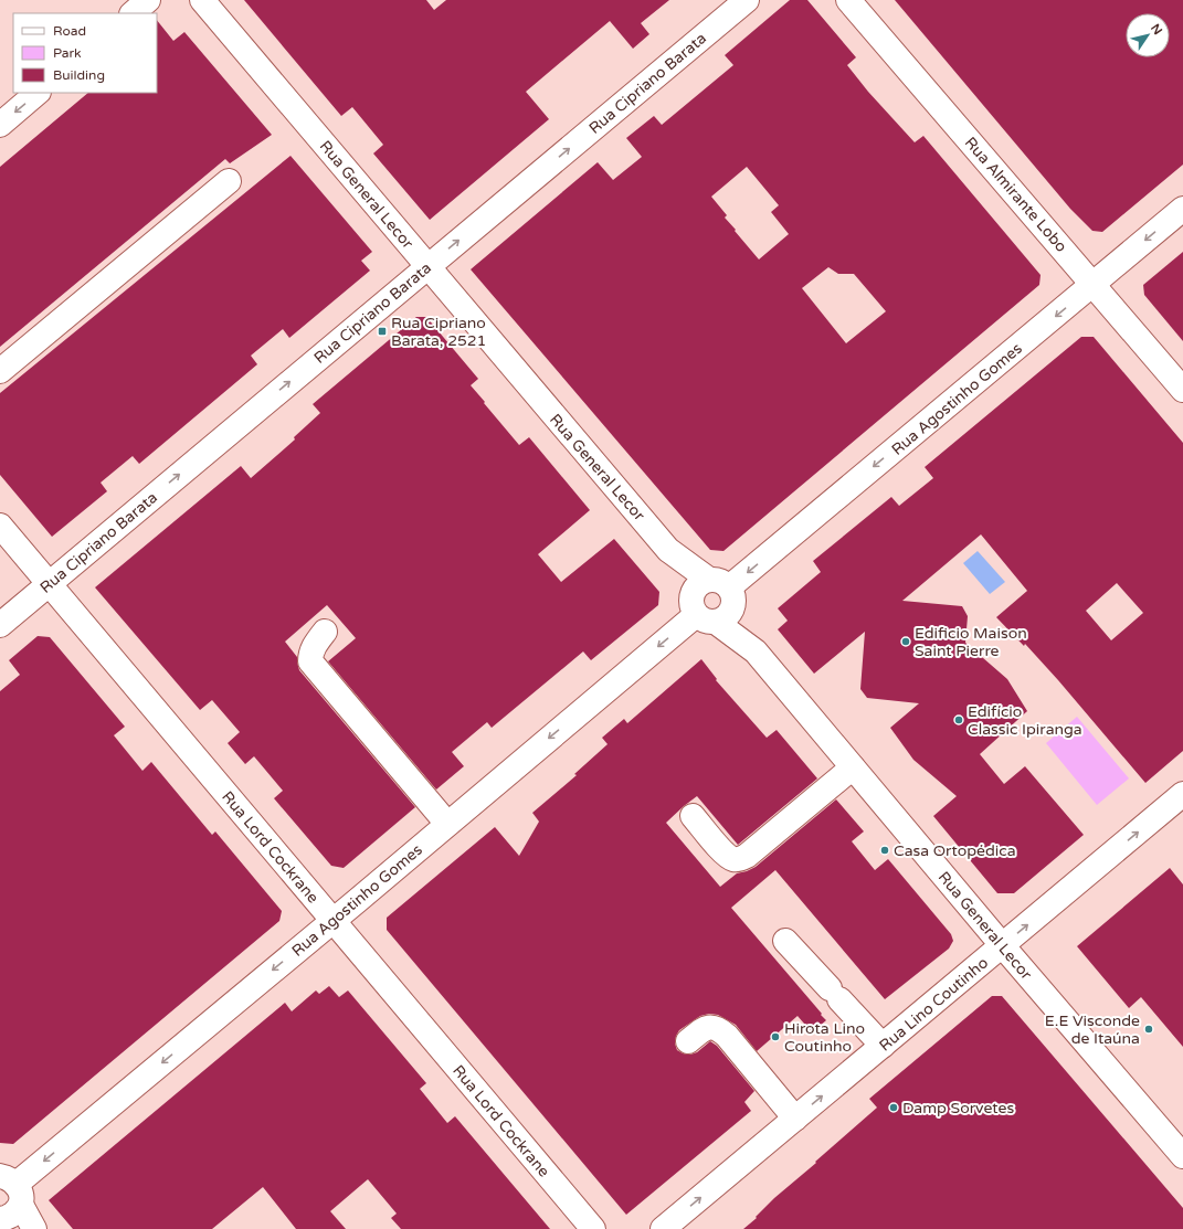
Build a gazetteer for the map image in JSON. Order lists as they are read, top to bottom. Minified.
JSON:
{"streets":{"street":["Rua Cipriano Barata","Rua General Lecor","Rua Almirante Lobo","Rua Agostinho Gomes","Rua Lord Cockrane","Rua Lino Coutinho"]},"crossings":[["Rua Cipriano Barata","Rua General Lecor"],["Rua Cipriano Barata","Rua Lord Cockrane"],["Rua General Lecor","Rua Agostinho Gomes"],["Rua General Lecor","Rua Lino Coutinho"],["Rua Almirante Lobo","Rua Agostinho Gomes"],["Rua Agostinho Gomes","Rua Lord Cockrane"]],"one_way":["Rua Agostinho Gomes","Rua Lino Coutinho"],"places":{"transit":["Rua Cipriano Barata, 2521"],"other":["Edificio Maison Saint Pierre","Edifício Classic Ipiranga","Casa Ortopédica","E.E Visconde de Itaúna","Hirota Lino Coutinho","Damp Sorvetes"]},"legend":["Road","Park","Building"],"north":"top right"}
